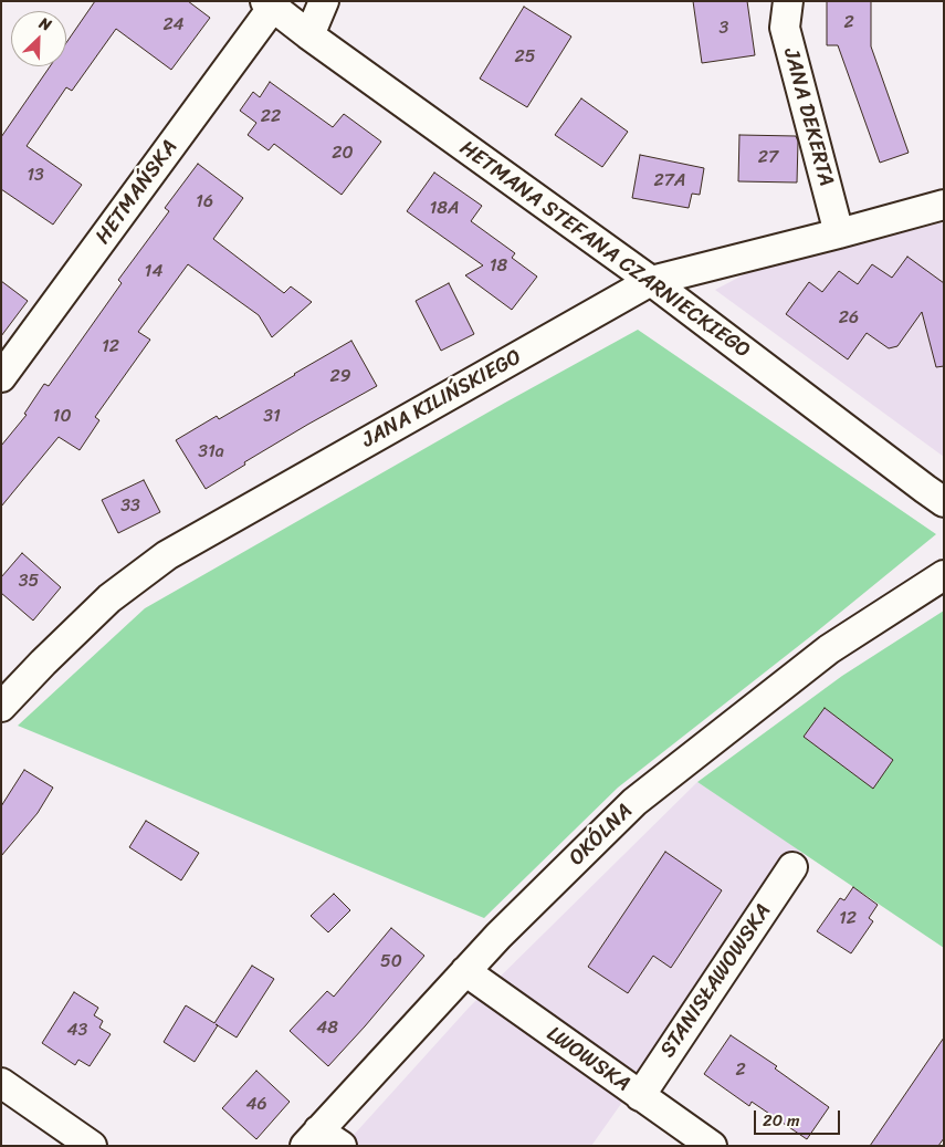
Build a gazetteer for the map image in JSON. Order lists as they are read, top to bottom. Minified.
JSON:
{"streets":{"street":["JANA DEKERTA","HETMAŃSKA","HETMANA STEFANA CZARNIECKIEGO","JANA KILIŃSKIEGO","OKÓLNA","STANISŁAWOWSKA","LWOWSKA"]},"crossings":[["JANA DEKERTA","JANA KILIŃSKIEGO"],["HETMAŃSKA","HETMANA STEFANA CZARNIECKIEGO"],["HETMANA STEFANA CZARNIECKIEGO","JANA KILIŃSKIEGO"],["OKÓLNA","LWOWSKA"],["STANISŁAWOWSKA","LWOWSKA"]],"house_numbers":["2","24","3","25","22","20","27","13","27A","16","18A","18","14","26","12","29","10","31","31a","33","35","12","50","48","43","2","46"],"scale_bar":"20 m","north":"top right"}
